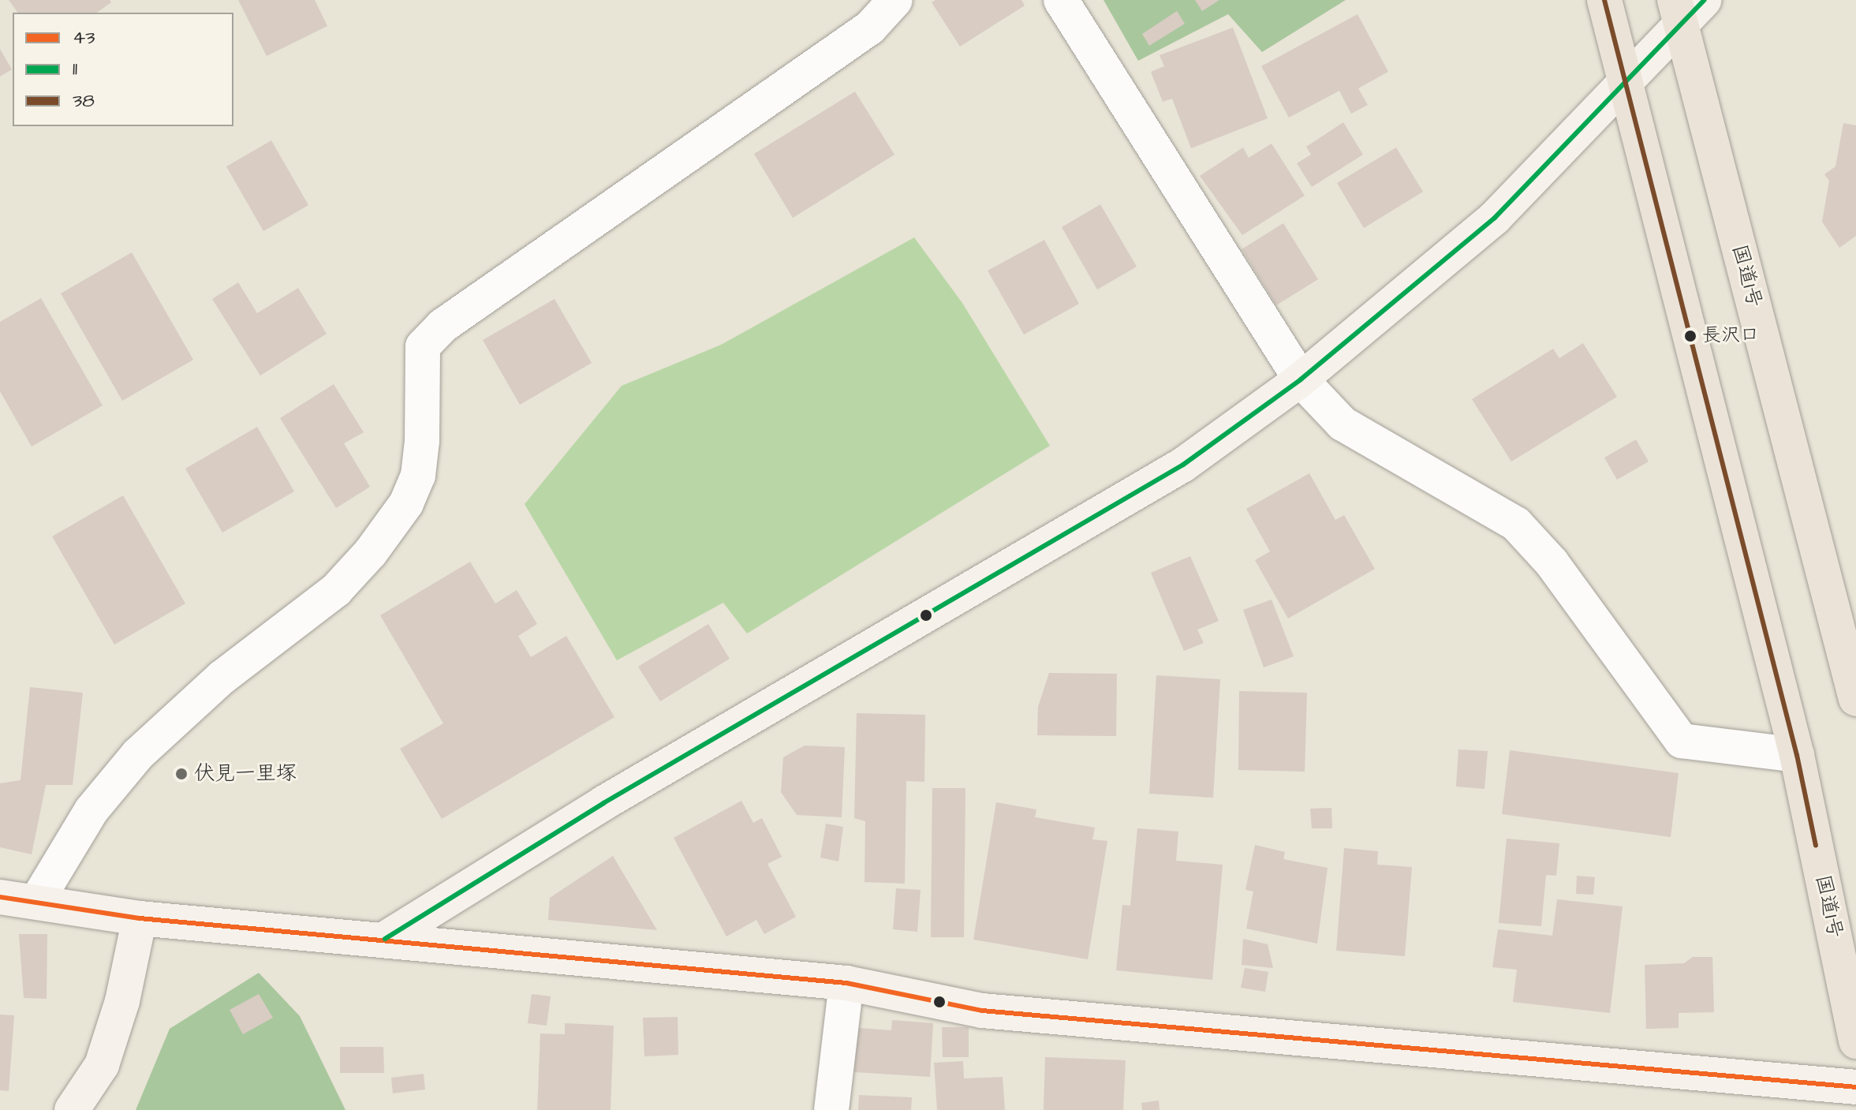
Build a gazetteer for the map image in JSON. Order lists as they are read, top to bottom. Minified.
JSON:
{"streets":{"highway":["国道1号"]},"places":["長沢口","伏見一里塚"],"lines":["transit line 11","transit line 38","transit line 43"],"legend":["43","11","38"]}
